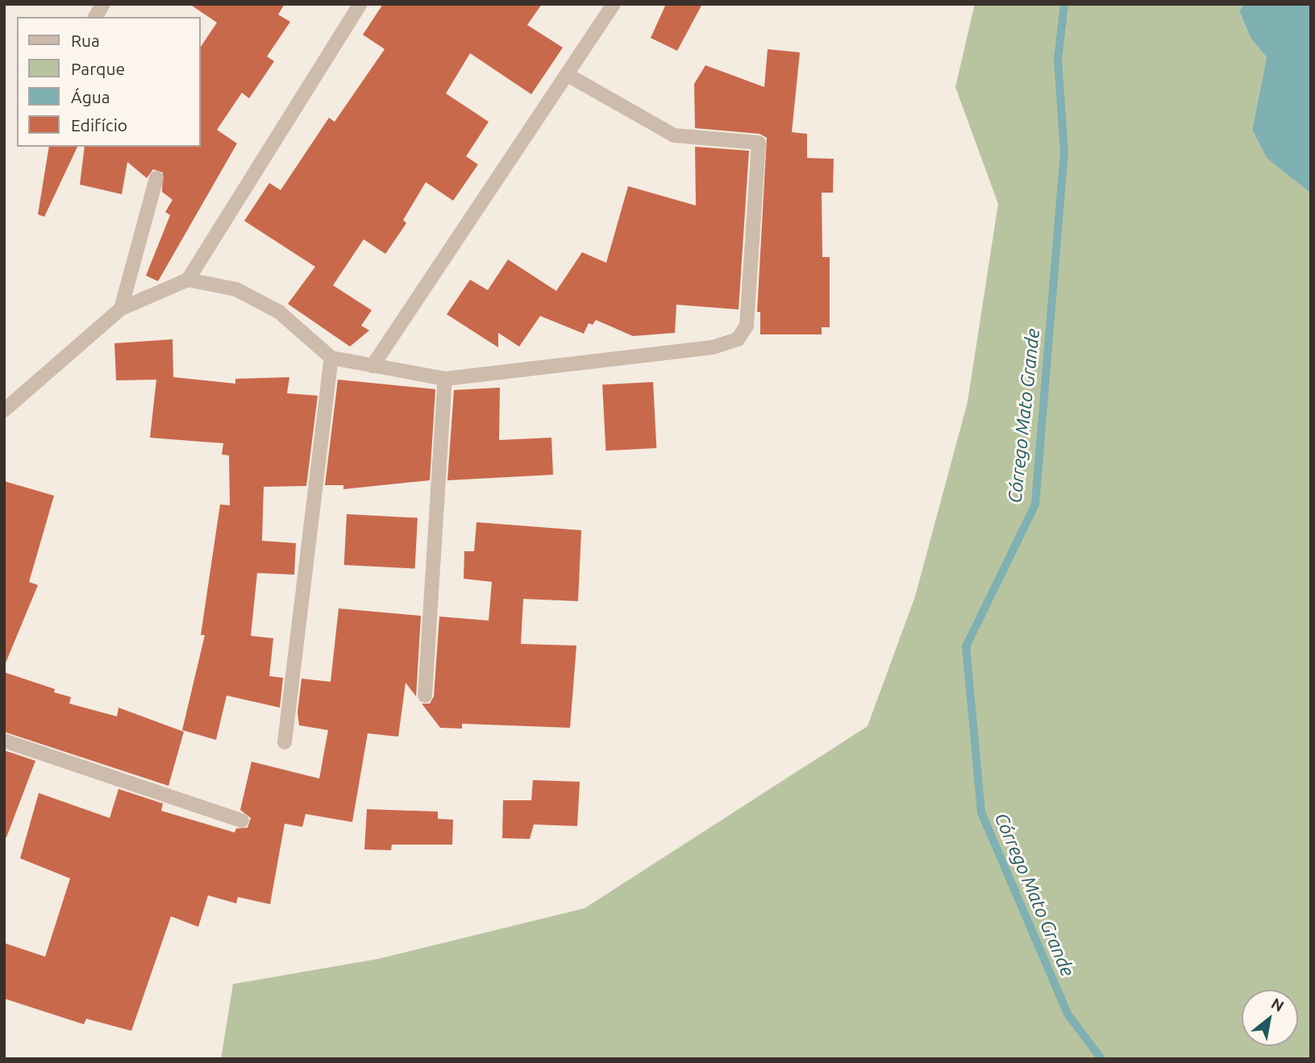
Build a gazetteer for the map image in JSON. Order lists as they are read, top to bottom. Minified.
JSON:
{"water":["Córrego Mato Grande"],"legend":["Rua","Parque","Água","Edifício"],"north":"top right"}
